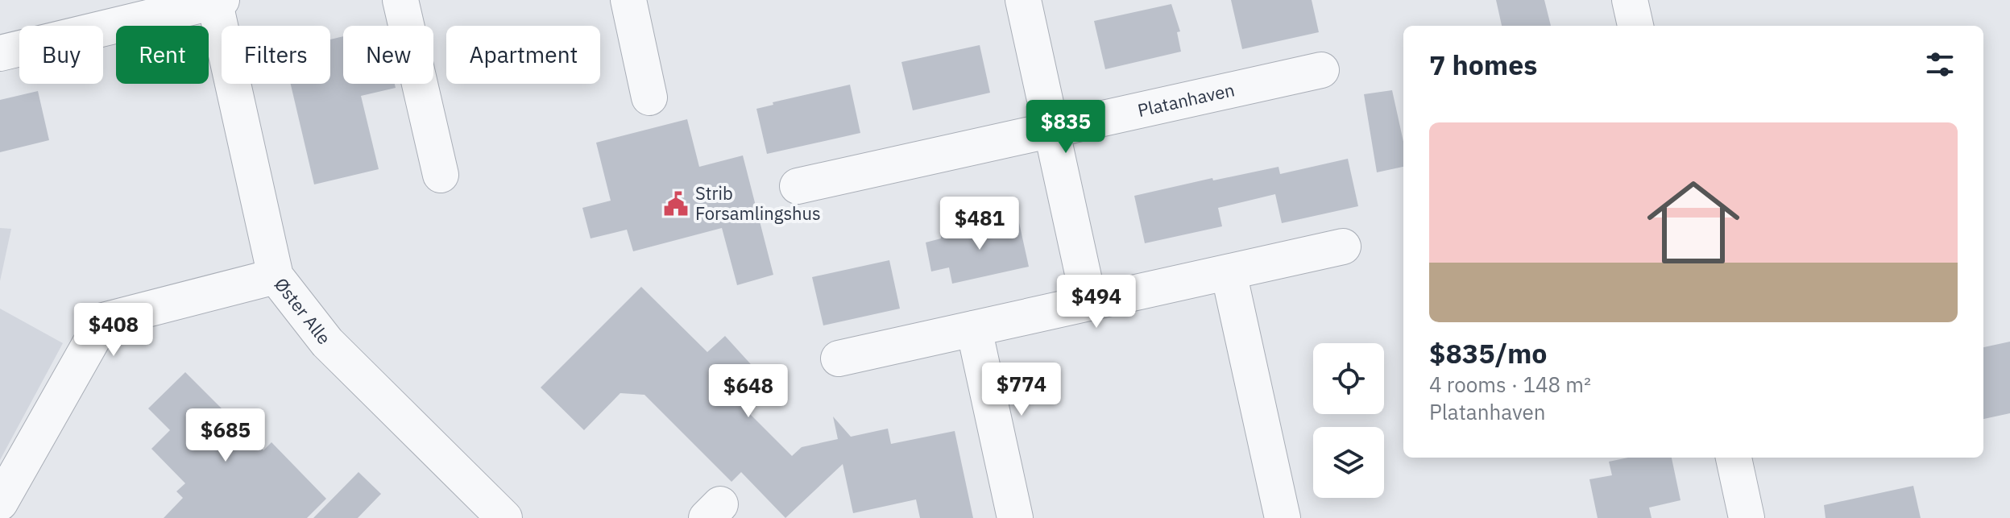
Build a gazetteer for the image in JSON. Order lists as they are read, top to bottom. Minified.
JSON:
{"streets":{"street":["Platanhaven","Øster Alle"]},"places":{"public building":["Strib Forsamlingshus"]},"page":{"chip":["Buy","Rent","Filters","New","Apartment"],"heading":"7 homes","price":["$835","$481","$494","$408","$774","$648","$685"],"list":[{"name":"$835/mo","note":"4 rooms · 148 m² · Platanhaven"}]}}
